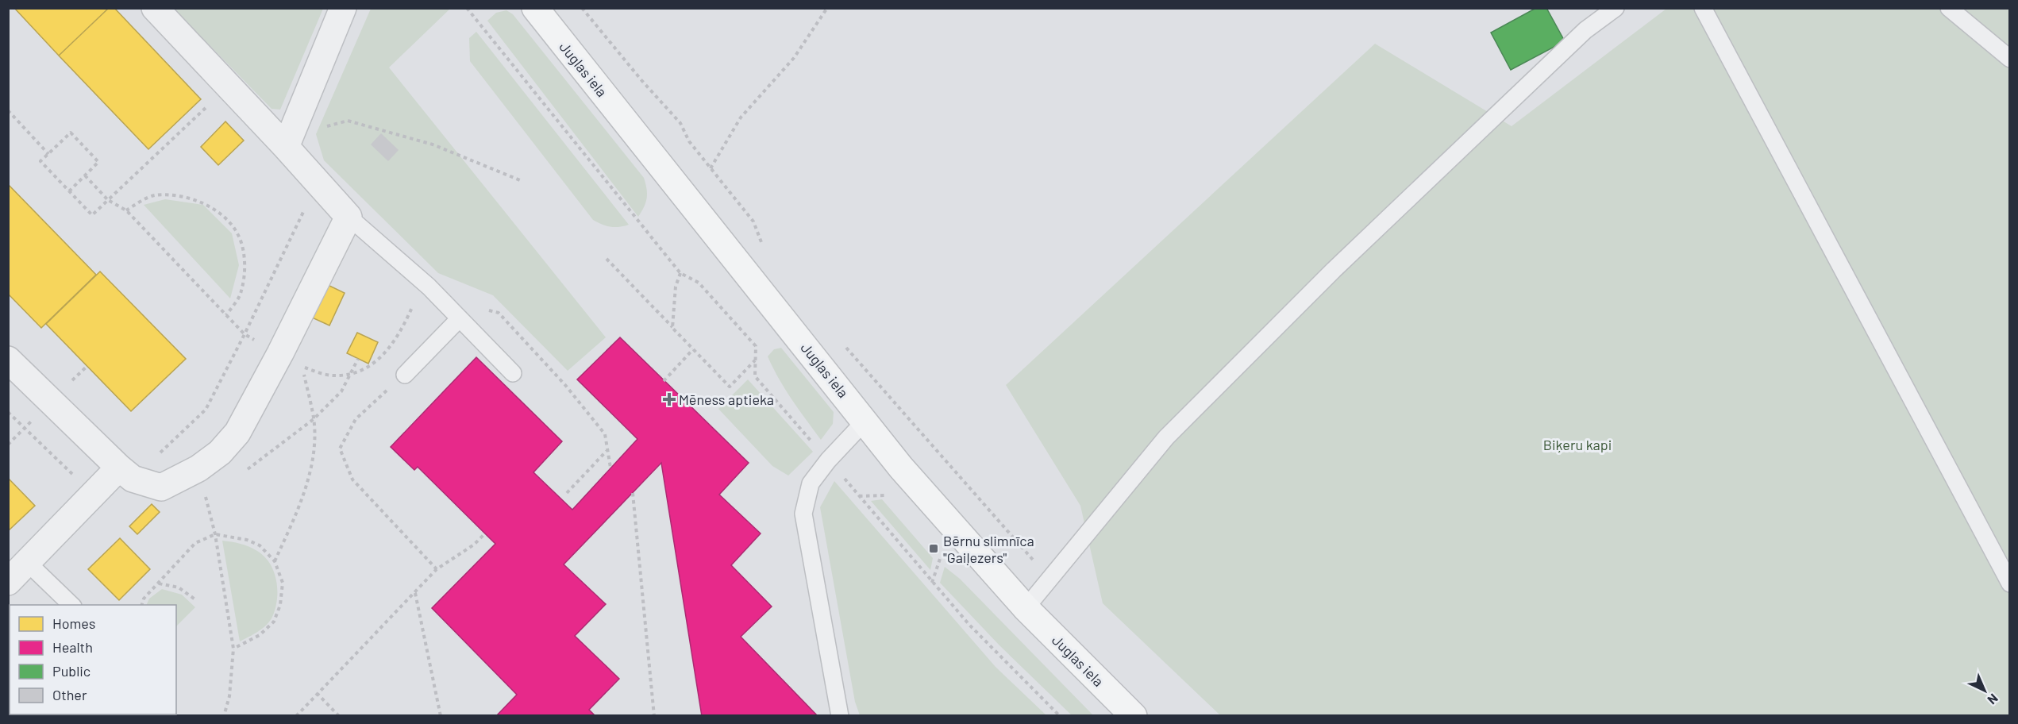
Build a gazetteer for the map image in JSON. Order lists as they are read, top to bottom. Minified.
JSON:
{"streets":{"main road":["Juglas iela"]},"parks":["Biķeru kapi"],"places":{"health":["Mēness aptieka"],"transit":["Bērnu slimnīca \"Gaiļezers\""]},"legend":["Homes","Health","Public","Other"],"north":"bottom right"}
